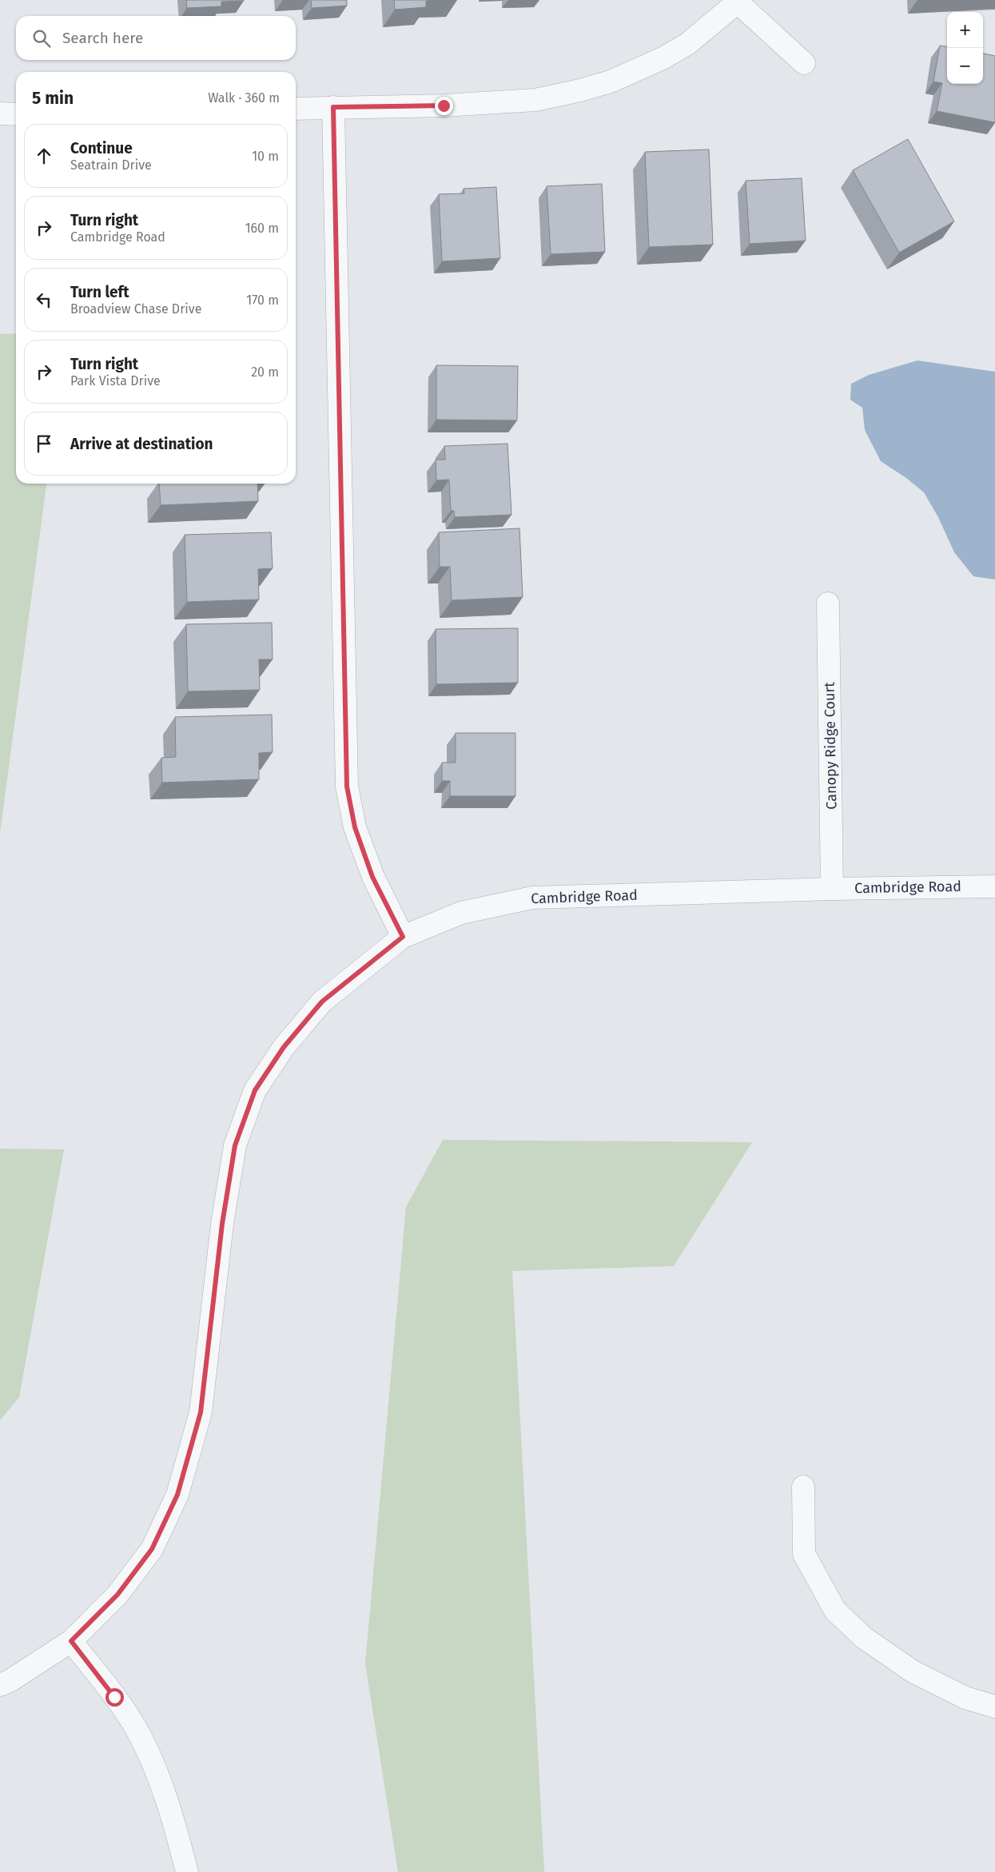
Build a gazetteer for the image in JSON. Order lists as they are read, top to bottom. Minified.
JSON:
{"streets":{"street":["Canopy Ridge Court","Cambridge Road"]},"crossings":[["Canopy Ridge Court","Cambridge Road"]],"page":{"map_buttons":["+","−"],"search":"Search here","heading":["5 min","Walk · 360 m"],"list":[["Continue","Seatrain Drive","10 m"],["Turn right","Cambridge Road","160 m"],["Turn left","Broadview Chase Drive","170 m"],["Turn right","Park Vista Drive","20 m"],"Arrive at destination"]}}
